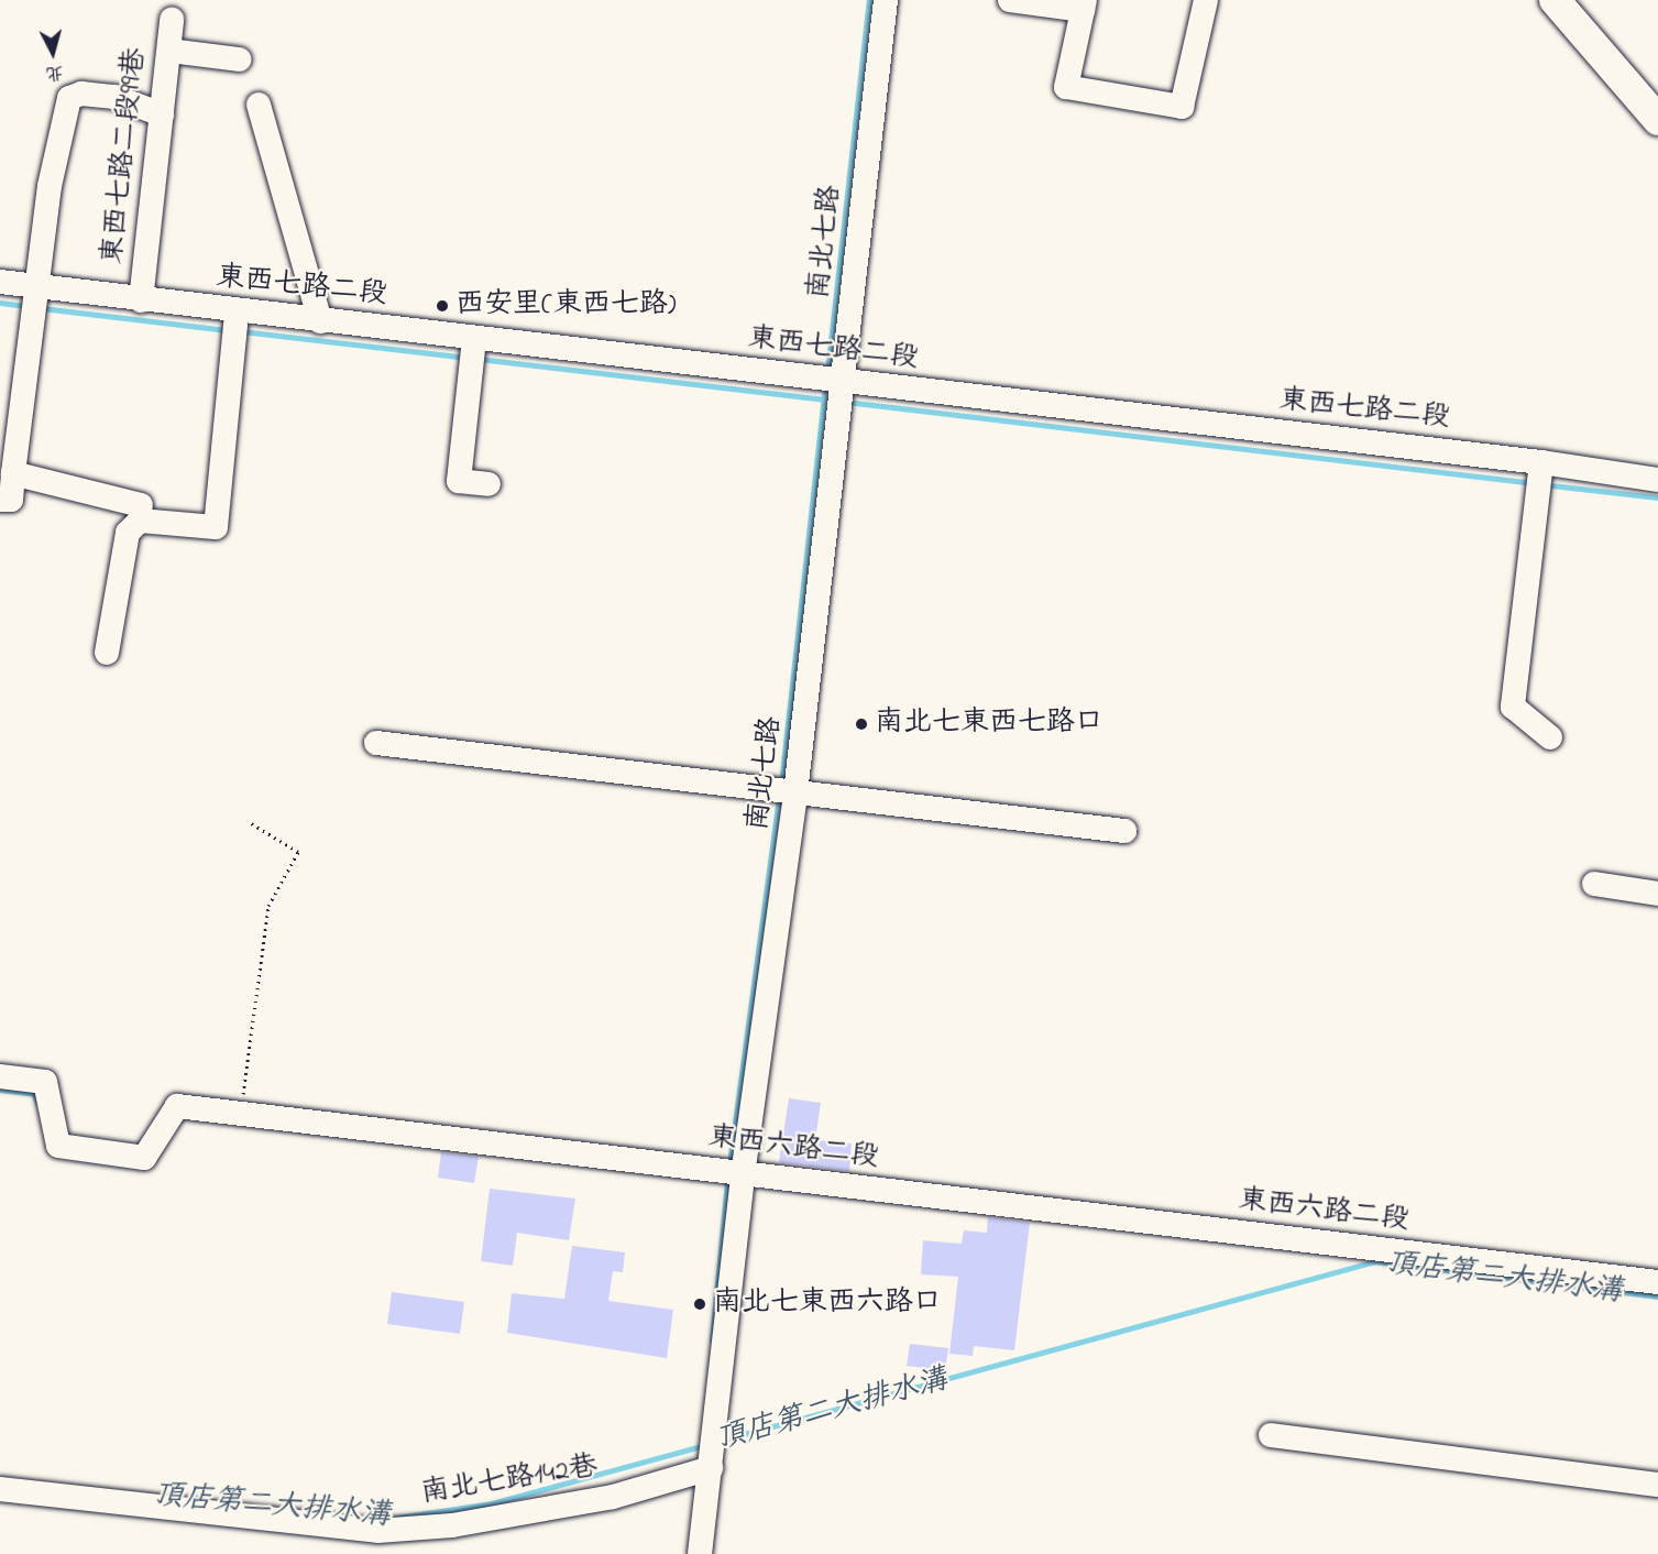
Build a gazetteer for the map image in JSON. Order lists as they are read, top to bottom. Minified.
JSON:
{"streets":{"street":["東西七路二段99巷","南北七路","東西七路二段","東西六路二段","南北七路142巷"]},"crossings":[["東西七路二段99巷","東西七路二段"],["南北七路","東西七路二段"],["南北七路","東西六路二段"],["南北七路","南北七路142巷"]],"water":["頂店第二大排水溝"],"places":["西安里(東西七路)","南北七東西七路口","南北七東西六路口"],"north":"bottom"}
